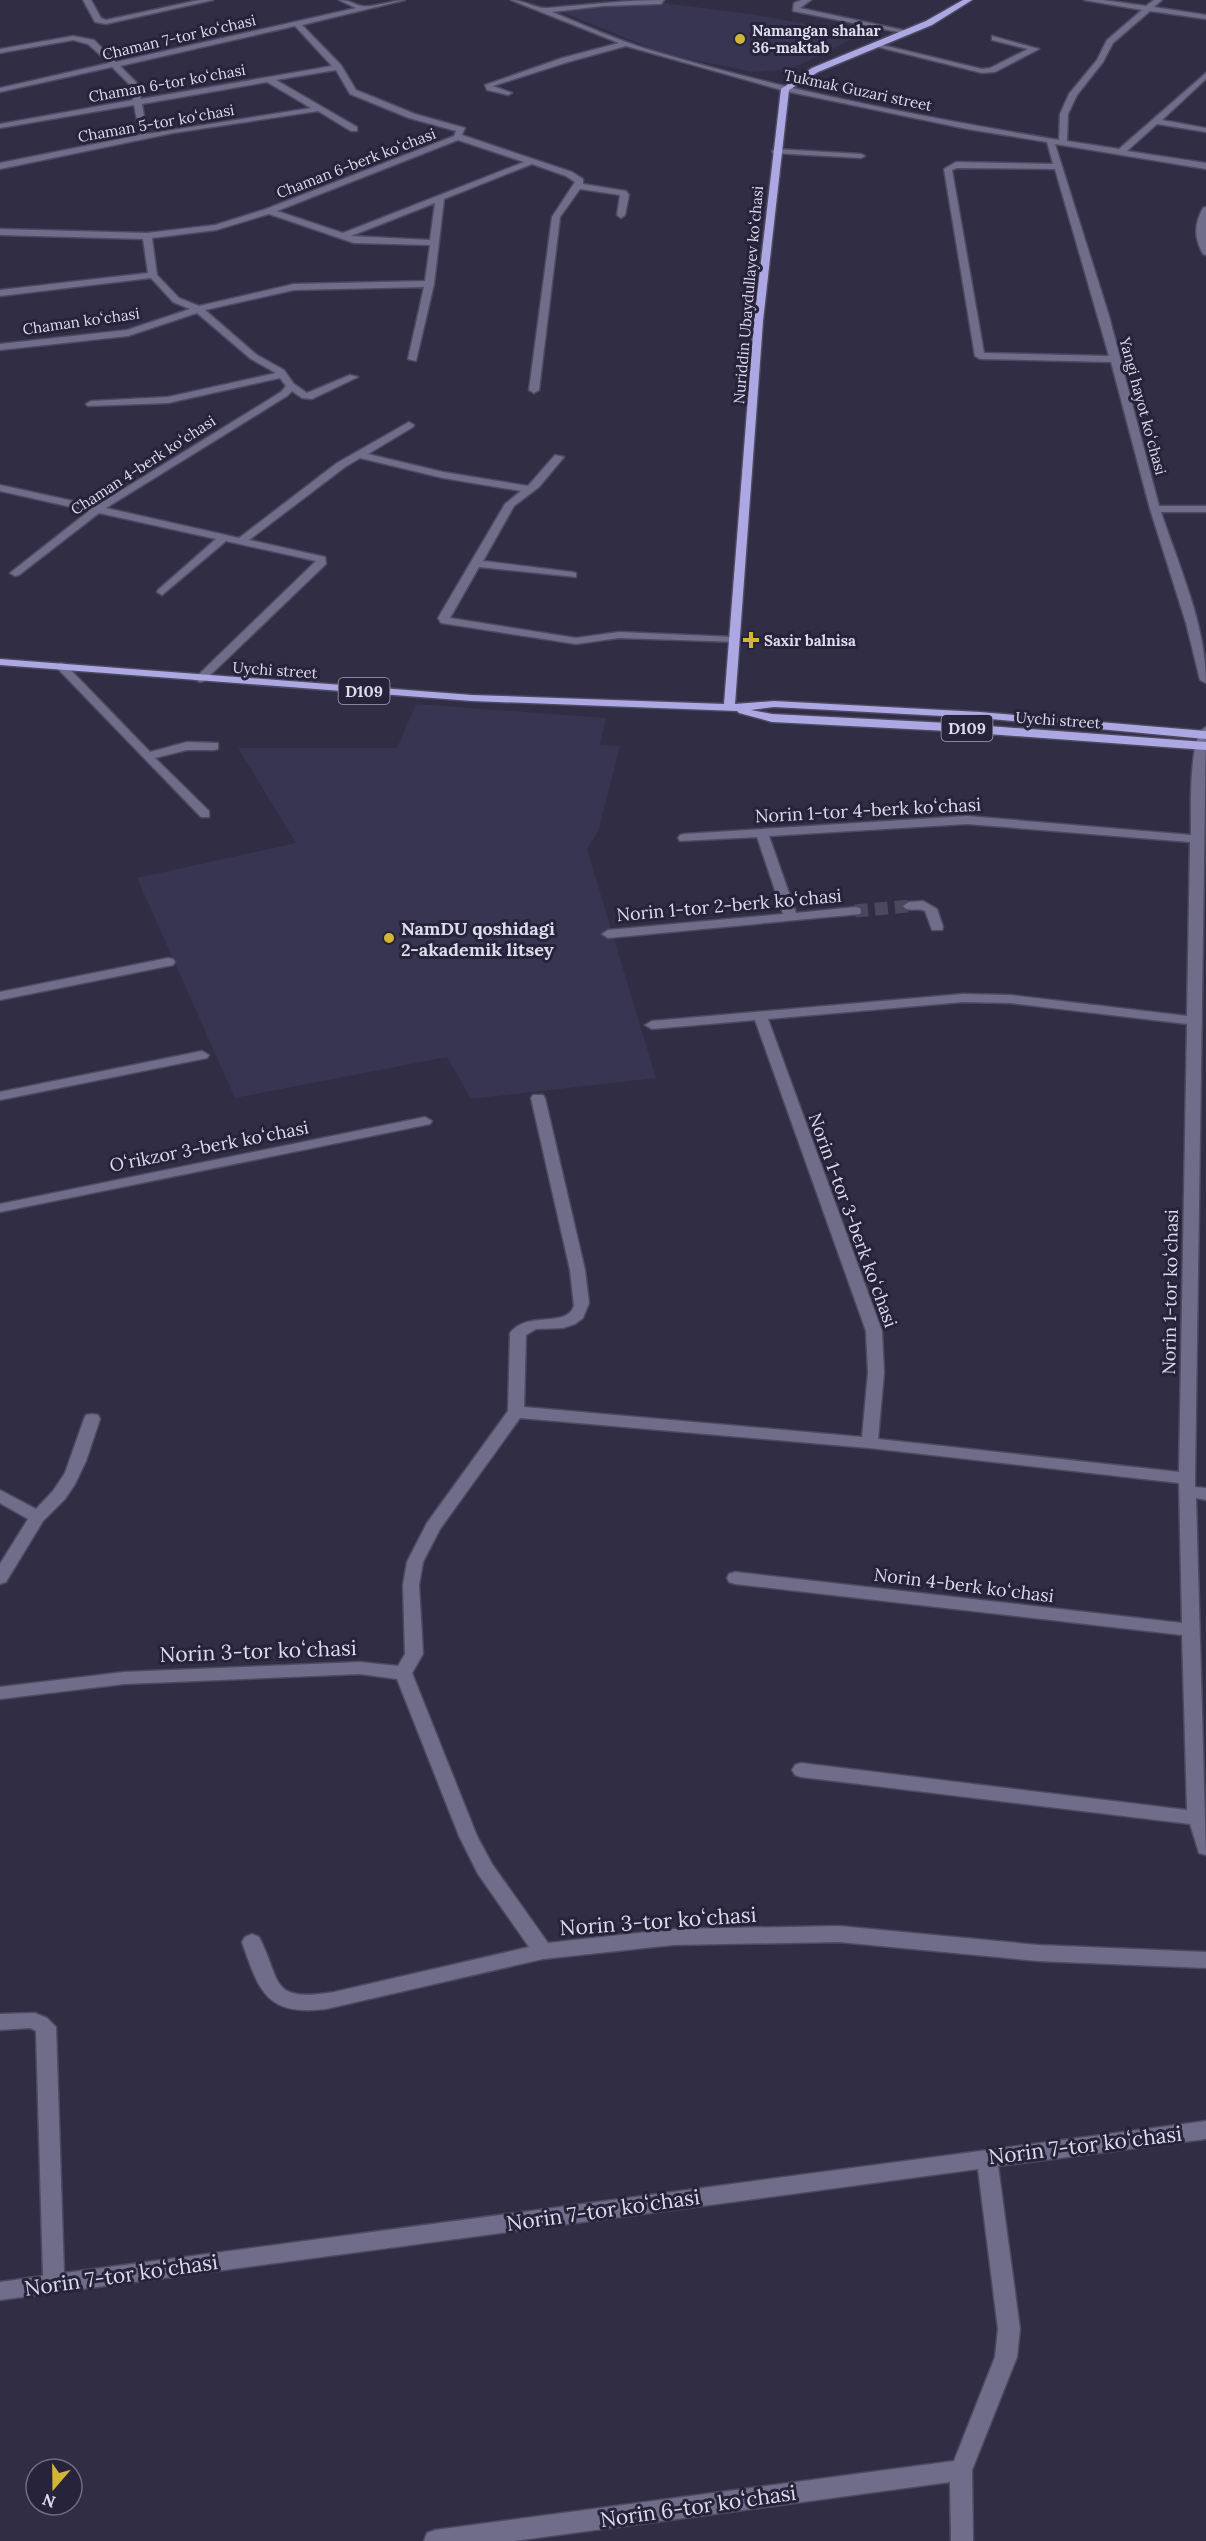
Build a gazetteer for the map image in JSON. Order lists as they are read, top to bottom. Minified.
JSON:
{"streets":{"main road":["Nuriddin Ubaydullayev koʻchasi","Uychi street","D109"],"street":["Chaman 7-tor koʻchasi","Chaman 6-tor koʻchasi","Tukmak Guzari street","Chaman 5-tor koʻchasi","Chaman 6-berk koʻchasi","Chaman koʻchasi","Yangi hayot koʻchasi","Chaman 4-berk koʻchasi","Norin 1-tor 4-berk koʻchasi","Norin 1-tor 2-berk koʻchasi","Oʻrikzor 3-berk koʻchasi","Norin 1-tor 3-berk koʻchasi","Norin 1-tor koʻchasi","Norin 4-berk koʻchasi","Norin 3-tor koʻchasi","Norin 7-tor koʻchasi","Norin 6-tor koʻchasi"]},"crossings":[["Chaman 6-tor koʻchasi","Chaman 6-berk koʻchasi"],["Tukmak Guzari street","Nuriddin Ubaydullayev koʻchasi"],["Tukmak Guzari street","Yangi hayot koʻchasi"],["Nuriddin Ubaydullayev koʻchasi","Uychi street"],["Uychi street","Norin 1-tor koʻchasi"],["Norin 1-tor 4-berk koʻchasi","Norin 1-tor koʻchasi"],["Norin 1-tor koʻchasi","Norin 4-berk koʻchasi"]],"places":{"other":["Namangan shahar 36-maktab","NamDU qoshidagi 2-akademik litsey"],"health":["Saxir balnisa"]},"north":"bottom"}
